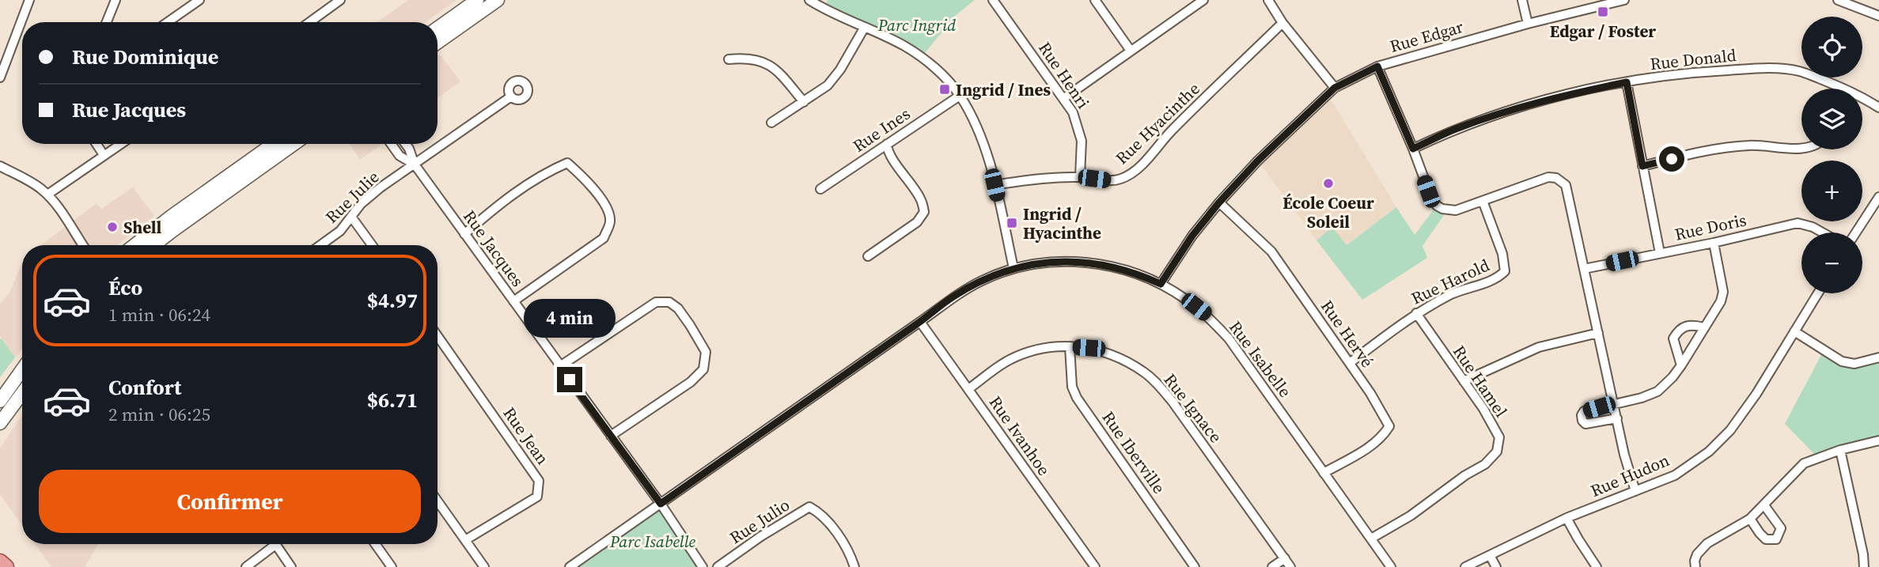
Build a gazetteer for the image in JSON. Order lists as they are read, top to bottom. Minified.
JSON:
{"streets":{"street":["Rue Edgar","Rue Donald","Rue Henri","Rue Hyacinthe","Rue Ines","Rue Julie","Rue Doris","Rue Jacques","Rue Harold","Rue Hervé","Rue Isabelle","Rue Hamel","Rue Ignace","Rue Jean","Rue Ivanhoe","Rue Iberville","Rue Hudon","Rue Julio"]},"crossings":[["Rue Edgar","Rue Hervé"],["Rue Edgar","Rue Isabelle"],["Rue Henri","Rue Hyacinthe"],["Rue Julie","Rue Jacques"],["Rue Jacques","Rue Isabelle"],["Rue Harold","Rue Hervé"],["Rue Harold","Rue Hamel"],["Rue Hervé","Rue Isabelle"],["Rue Isabelle","Rue Hamel"],["Rue Isabelle","Rue Ivanhoe"],["Rue Ignace","Rue Ivanhoe"],["Rue Ignace","Rue Iberville"]],"parks":["Parc Ingrid","Parc Isabelle"],"places":{"transit":["Edgar / Foster","Ingrid / Ines","Ingrid / Hyacinthe"],"other":["École Coeur Soleil","Shell"]},"page":{"map_buttons":["+","−"],"banner":["Rue Dominique","Rue Jacques"],"list":[{"name":"Éco","note":"1 min · 06:24","value":"$4.97"},{"name":"Confort","note":"2 min · 06:25","value":"$6.71"}],"bubble":"4 min","buttons":"Confirmer"}}
